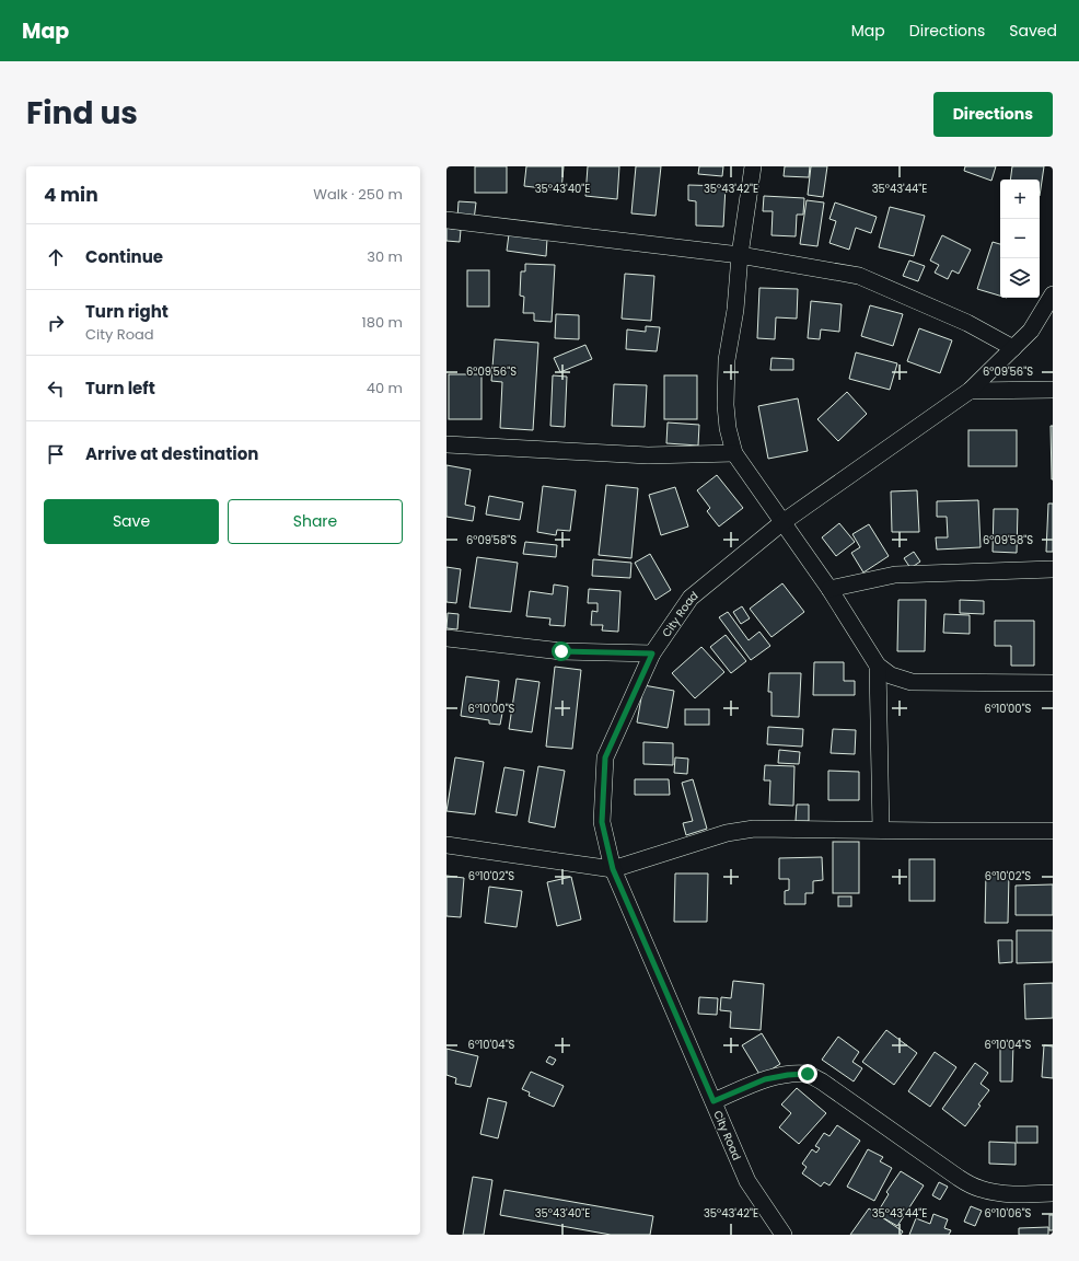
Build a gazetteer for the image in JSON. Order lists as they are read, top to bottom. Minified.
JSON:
{"streets":{"street":["City Road"]},"page":{"header":"Map","nav":["Map","Directions","Saved"],"title":"Find us","buttons":["Directions",["Save","Share"]],"heading":["4 min","Walk · 250 m"],"map_buttons":["+","−"],"list":[["Continue","30 m"],["Turn right","City Road","180 m"],["Turn left","40 m"],"Arrive at destination"]},"coordinates":["35°43'40\"E","35°43'42\"E","35°43'44\"E","6°09'56\"S","6°09'58\"S","6°10'00\"S","6°10'02\"S","6°10'04\"S","6°10'06\"S"]}
